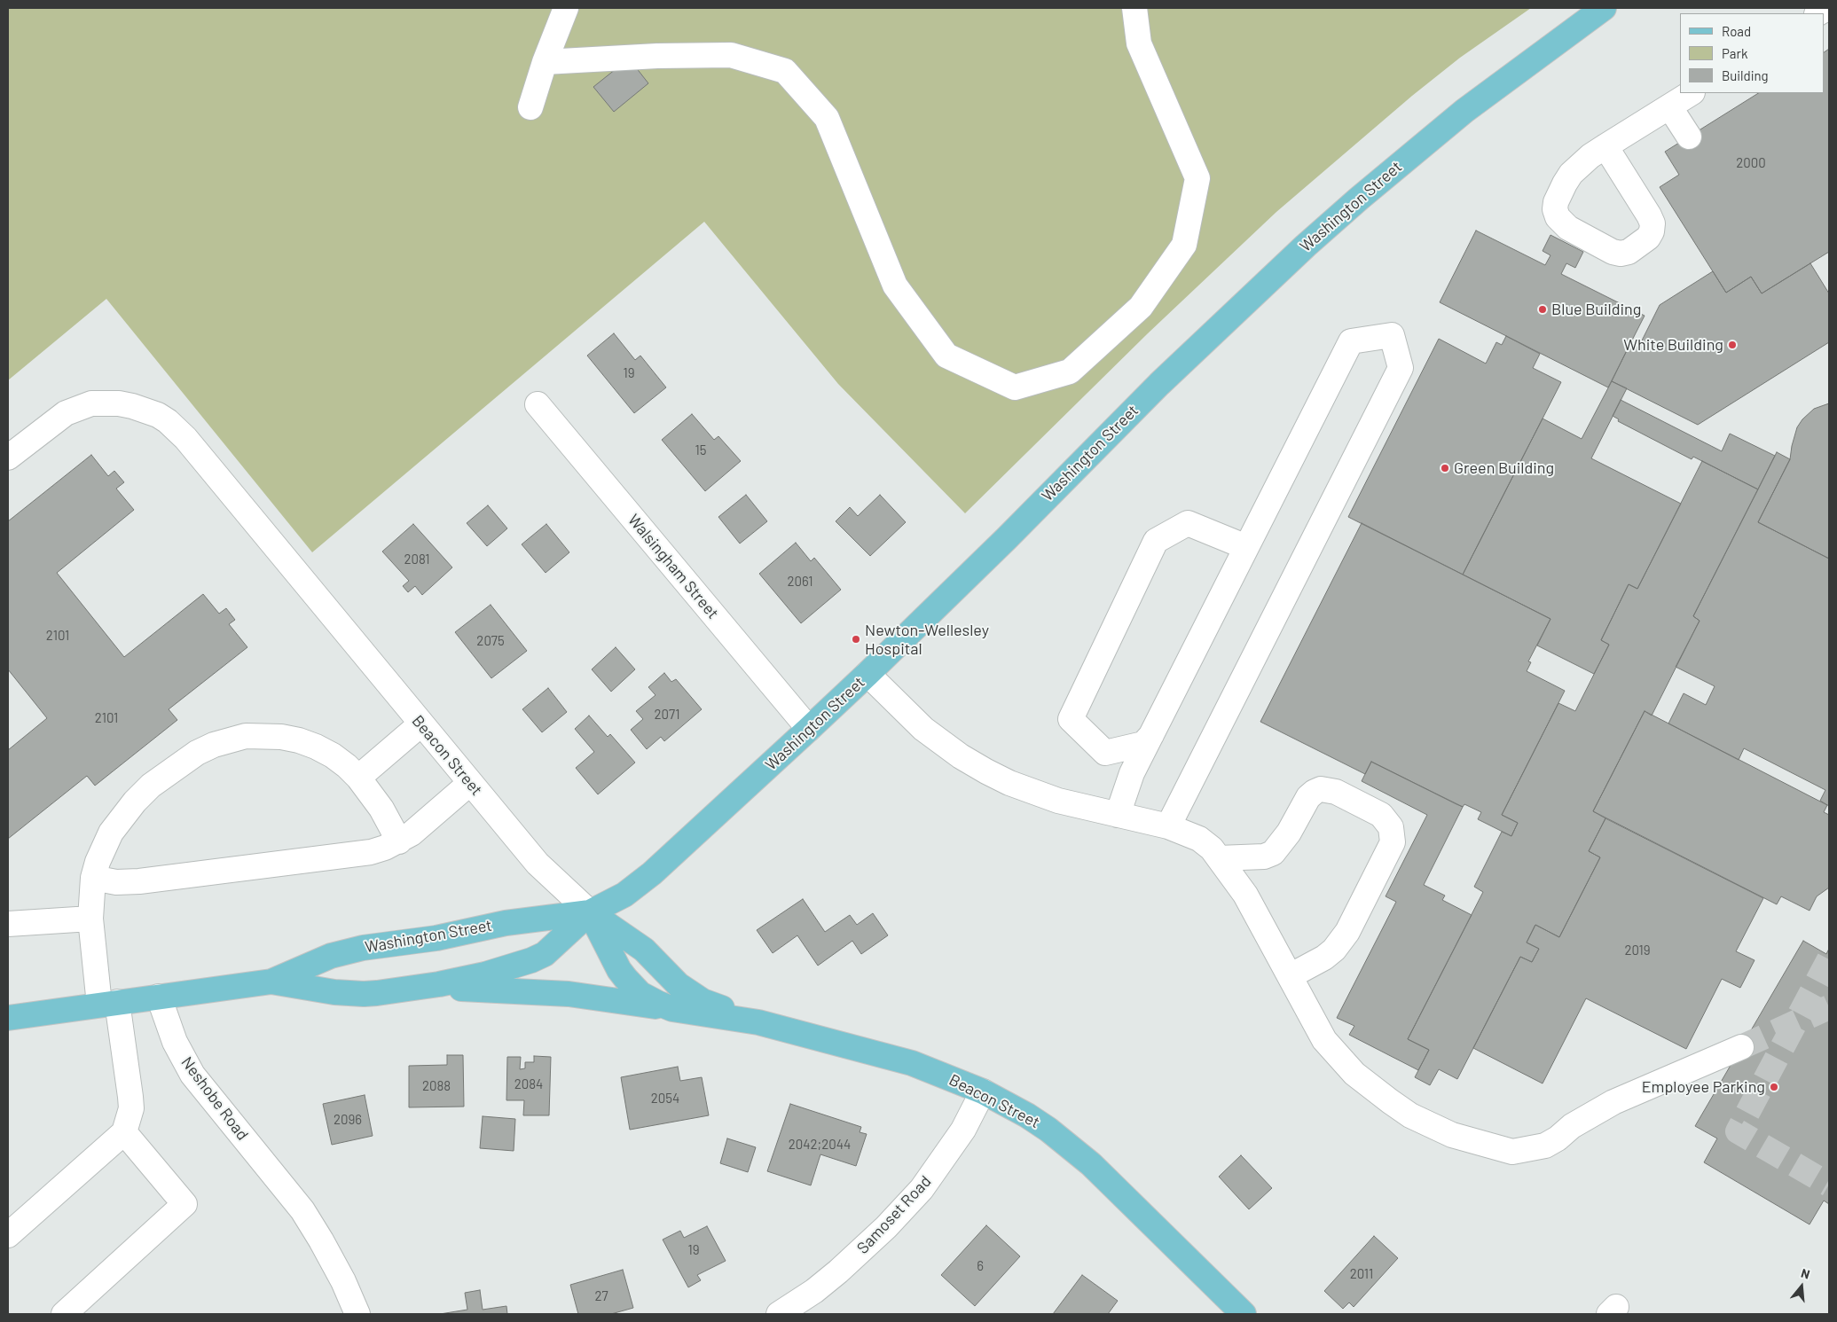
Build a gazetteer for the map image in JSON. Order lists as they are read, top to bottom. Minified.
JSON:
{"streets":{"main road":["Washington Street","Beacon Street"],"street":["Walsingham Street","Neshobe Road","Samoset Road"]},"crossings":[["Washington Street","Walsingham Street"],["Washington Street","Beacon Street"],["Washington Street","Neshobe Road"],["Beacon Street","Samoset Road"]],"places":["Blue Building","White Building","Green Building","Newton-Wellesley Hospital","Employee Parking"],"house_numbers":["2000","19","15","2081","2061","2101","2075","2071","2101","2019","2084","2088","2054","2096","2042;2044","19","6","2011","27"],"legend":["Road","Park","Building"],"north":"top"}
